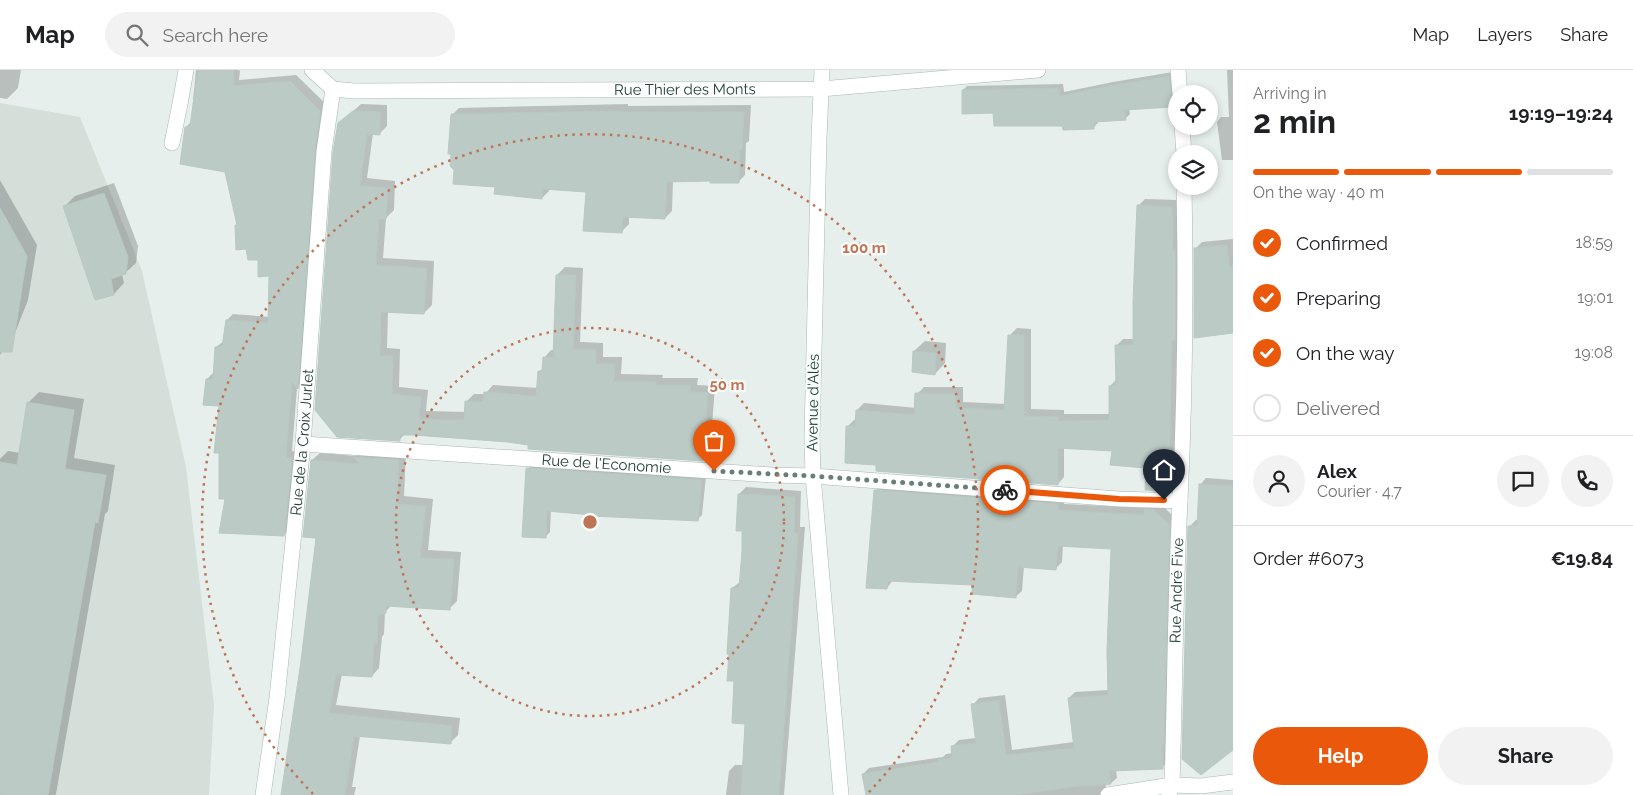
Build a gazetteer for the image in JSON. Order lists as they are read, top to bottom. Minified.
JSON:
{"streets":{"street":["Rue Thier des Monts","Avenue d'Alès","Rue de la Croix Jurlet","Rue de l'Economie","Rue André Five"]},"crossings":[["Rue Thier des Monts","Avenue d'Alès"],["Rue Thier des Monts","Rue de la Croix Jurlet"],["Avenue d'Alès","Rue de l'Economie"],["Rue de la Croix Jurlet","Rue de l'Economie"],["Rue de l'Economie","Rue André Five"]],"page":{"header":"Map","search":"Search here","nav":["Map","Layers","Share"],"heading":["2 min","Arriving in","19:19–19:24"],"panel":["Alex","Courier · 4.7","Order #6073","€19.84"],"bar":"On the way · 40 m","list":[["Confirmed","18:59"],["Preparing","19:01"],["On the way","19:08"],"Delivered"],"buttons":["Help","Share"]},"rings":["100 m","50 m"]}
